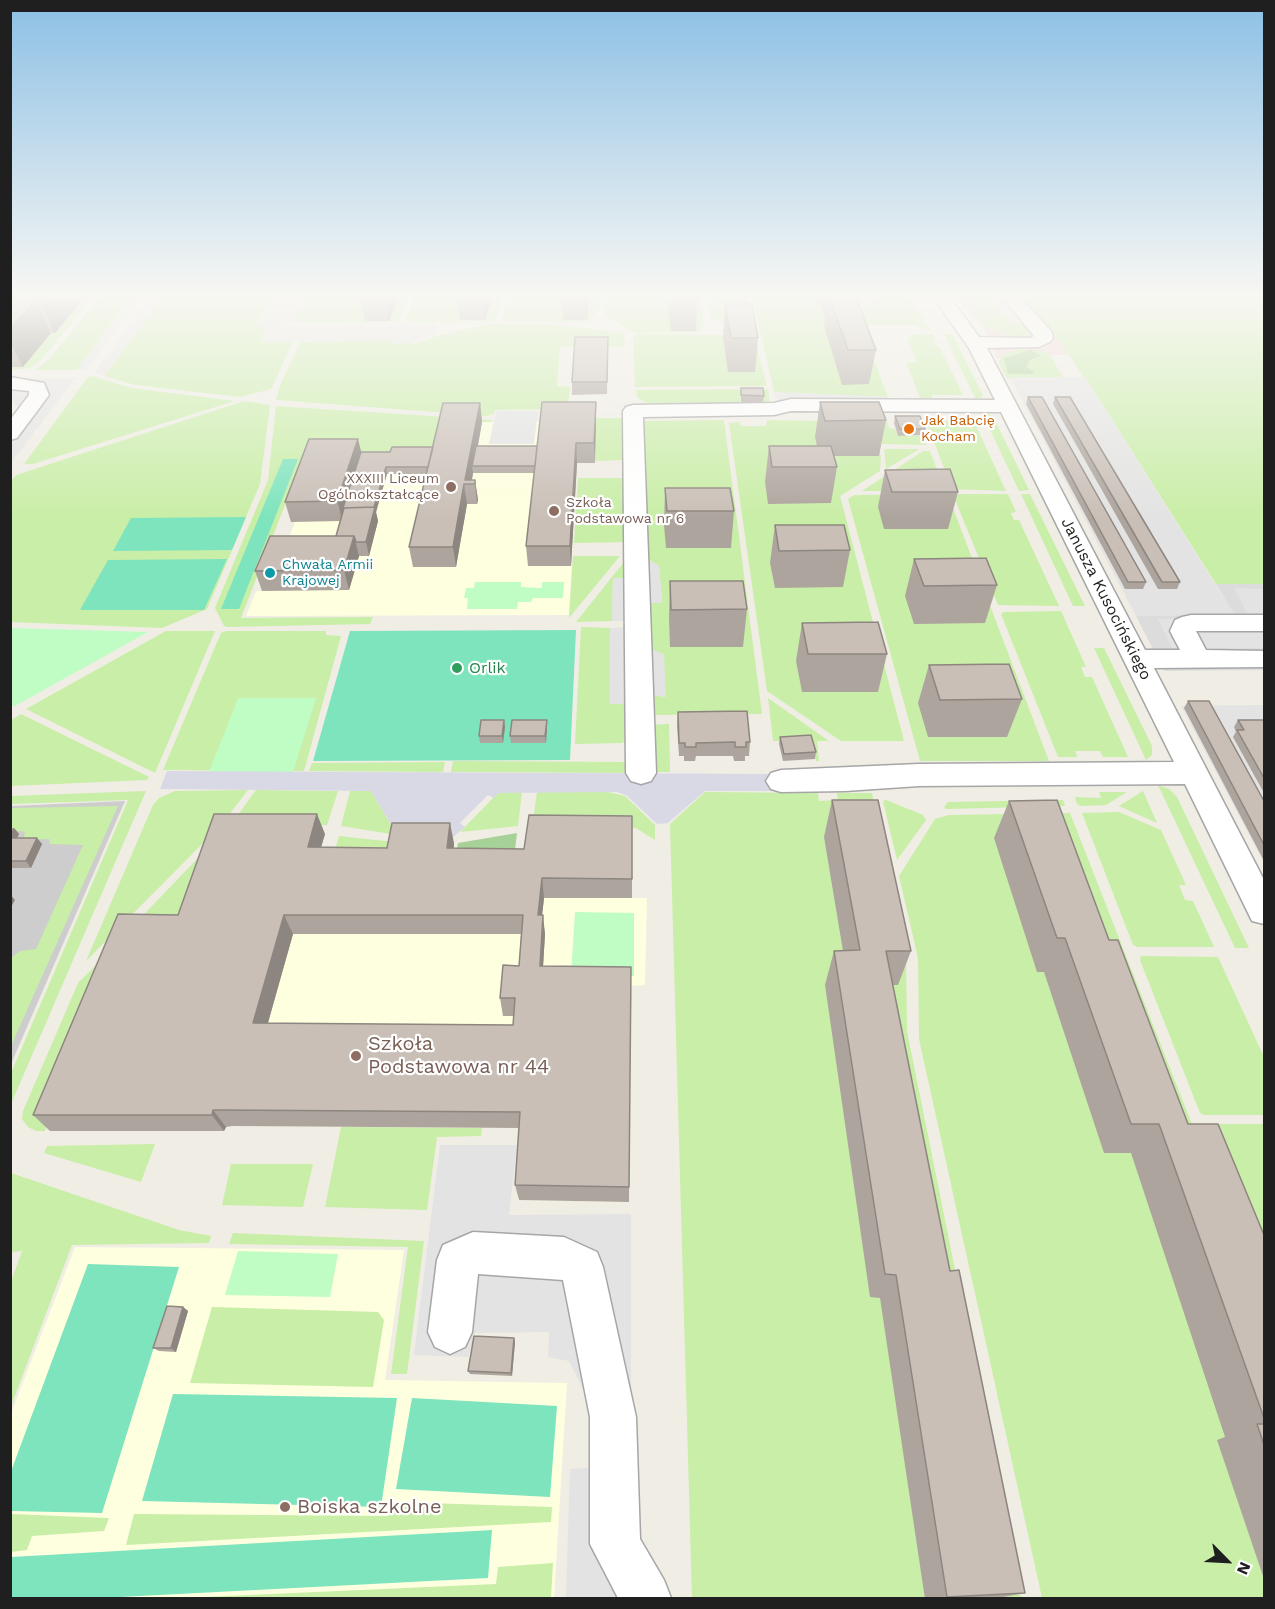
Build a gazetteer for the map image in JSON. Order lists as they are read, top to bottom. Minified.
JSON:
{"streets":{"street":["Janusza Kusocińskiego"]},"places":["Jak Babcię Kocham","XXXIII Liceum Ogólnokształcące","Szkoła Podstawowa nr 6","Chwała Armii Krajowej","Orlik","Szkoła Podstawowa nr 44","Boiska szkolne"],"north":"bottom right"}
